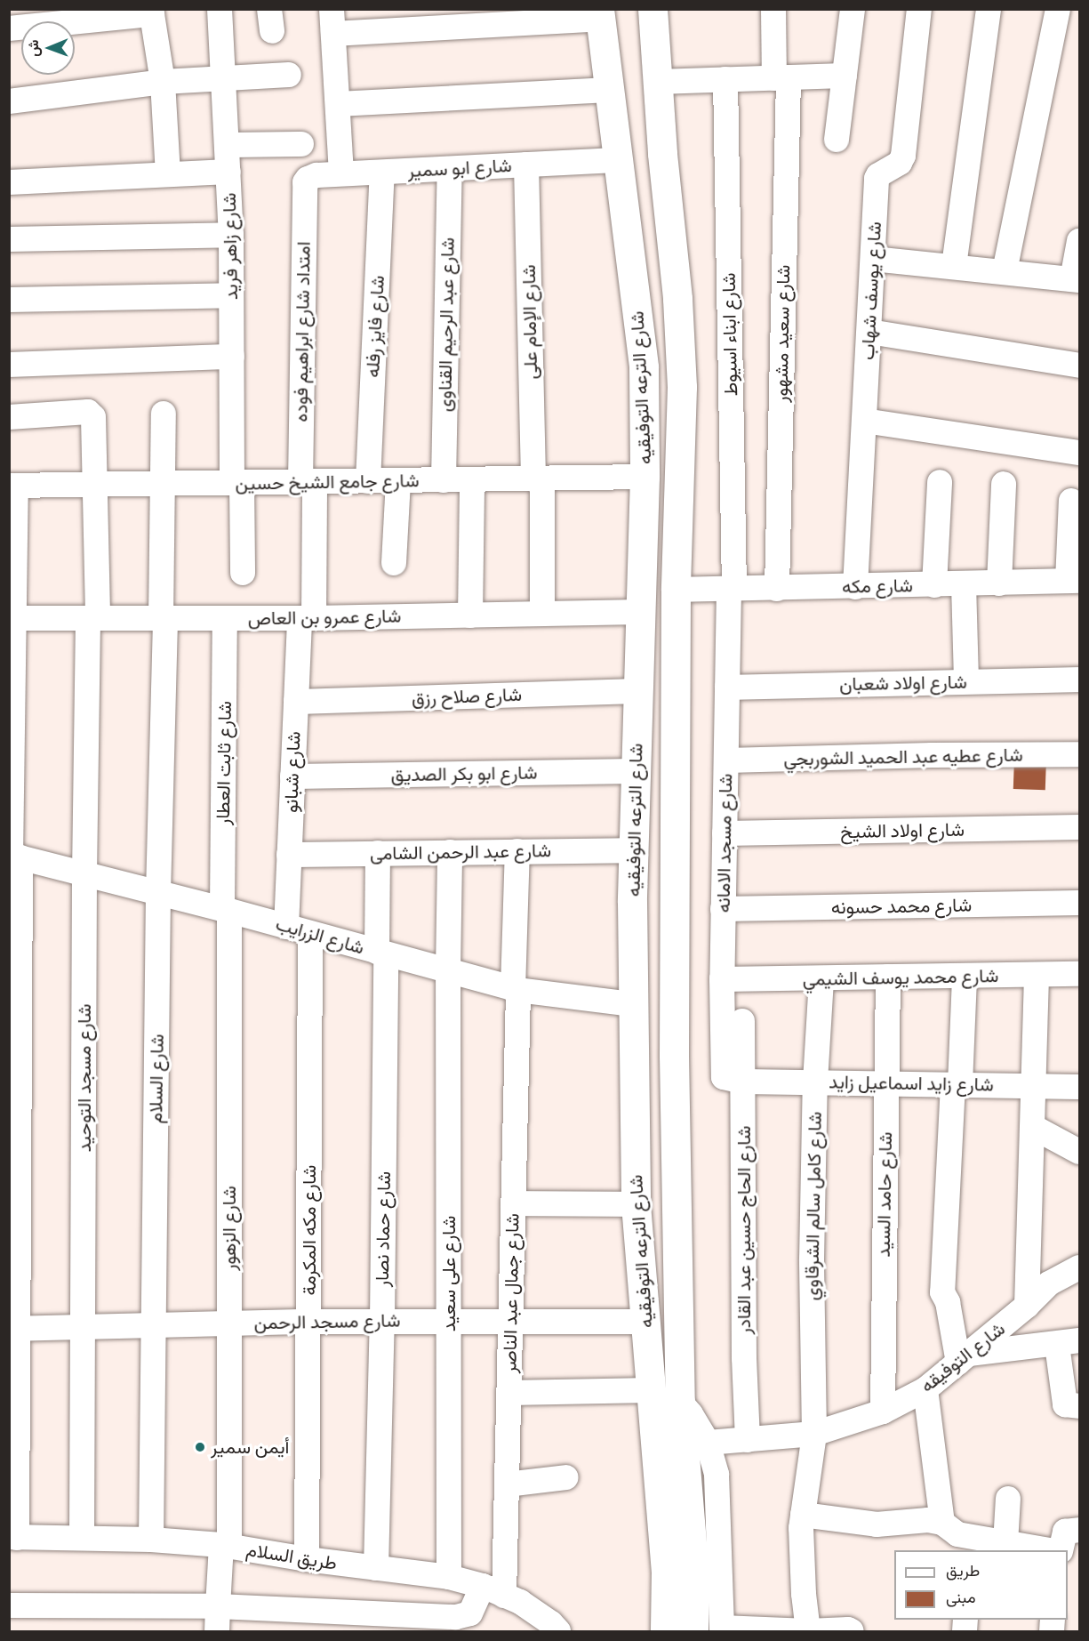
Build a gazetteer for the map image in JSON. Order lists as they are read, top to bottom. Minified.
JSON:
{"streets":{"main road":["شارع الترعه التوفيقيه"],"street":["شارع ابو سمير","شارع زاهر فريد","شارع يوسف شهاب","شارع الإمام على","شارع عبد الرحيم القناوى","شارع فايز رفله","امتداد شارع ابراهيم فوده","شارع سعيد مشهور","شارع ابناء اسيوط","شارع جامع الشيخ حسين","شارع مكه","شارع عمرو بن العاص","شارع اولاد شعبان","شارع صلاح رزق","شارع عطيه عبد الحميد الشوربجي","شارع ثابت العطار","شارع شبانو","شارع ابو بكر الصديق","شارع اولاد الشيخ","شارع مسجد الامانه","شارع عبد الرحمن الشامى","شارع محمد حسونه","شارع الزرايب","شارع محمد يوسف الشيمي","شارع مسجد التوحيد","شارع السلام","شارع زايد اسماعيل زايد","شارع حامد السيد","شارع كامل سالم الشرقاوي","شارع الزهور","شارع حماد نصار","شارع مكه المكرمة","شارع الحاج حسين عبد القادر","شارع على سعيد","شارع جمال عبد الناصر","شارع مسجد الرحمن","شارع التوفيقه","طريق السلام"]},"crossings":[["شارع ابو سمير","شارع الإمام على"],["شارع ابو سمير","شارع عبد الرحيم القناوى"],["شارع ابو سمير","شارع فايز رفله"],["شارع ابو سمير","امتداد شارع ابراهيم فوده"],["شارع ابو سمير","شارع الترعه التوفيقيه"],["شارع زاهر فريد","شارع جامع الشيخ حسين"],["شارع يوسف شهاب","شارع مكه"],["شارع الإمام على","شارع جامع الشيخ حسين"],["شارع الإمام على","شارع عمرو بن العاص"],["شارع عبد الرحيم القناوى","شارع جامع الشيخ حسين"],["شارع فايز رفله","شارع جامع الشيخ حسين"],["امتداد شارع ابراهيم فوده","شارع جامع الشيخ حسين"],["امتداد شارع ابراهيم فوده","شارع عمرو بن العاص"],["امتداد شارع ابراهيم فوده","شارع شبانو"],["شارع سعيد مشهور","شارع مكه"],["شارع ابناء اسيوط","شارع مكه"],["شارع ابناء اسيوط","شارع مسجد الامانه"],["شارع الترعه التوفيقيه","شارع جامع الشيخ حسين"],["شارع الترعه التوفيقيه","شارع مكه"],["شارع الترعه التوفيقيه","شارع عمرو بن العاص"],["شارع الترعه التوفيقيه","شارع صلاح رزق"],["شارع الترعه التوفيقيه","شارع ابو بكر الصديق"],["شارع الترعه التوفيقيه","شارع عبد الرحمن الشامى"],["شارع الترعه التوفيقيه","شارع الزرايب"],["شارع الترعه التوفيقيه","شارع مسجد الرحمن"],["شارع جامع الشيخ حسين","شارع مسجد التوحيد"],["شارع مكه","شارع مسجد الامانه"],["شارع عمرو بن العاص","شارع ثابت العطار"],["شارع عمرو بن العاص","شارع شبانو"],["شارع عمرو بن العاص","شارع مسجد التوحيد"],["شارع عمرو بن العاص","شارع السلام"],["شارع اولاد شعبان","شارع مسجد الامانه"],["شارع صلاح رزق","شارع شبانو"],["شارع عطيه عبد الحميد الشوربجي","شارع مسجد الامانه"],["شارع ثابت العطار","شارع الزرايب"],["شارع ثابت العطار","شارع الزهور"],["شارع شبانو","شارع ابو بكر الصديق"],["شارع شبانو","شارع عبد الرحمن الشامى"],["شارع شبانو","شارع الزرايب"],["شارع شبانو","شارع مكه المكرمة"],["شارع اولاد الشيخ","شارع مسجد الامانه"],["شارع مسجد الامانه","شارع محمد حسونه"],["شارع مسجد الامانه","شارع محمد يوسف الشيمي"],["شارع مسجد الامانه","شارع زايد اسماعيل زايد"],["شارع مسجد الامانه","شارع الحاج حسين عبد القادر"],["شارع عبد الرحمن الشامى","شارع حماد نصار"],["شارع عبد الرحمن الشامى","شارع على سعيد"],["شارع عبد الرحمن الشامى","شارع جمال عبد الناصر"],["شارع الزرايب","شارع مسجد التوحيد"],["شارع الزرايب","شارع السلام"],["شارع الزرايب","شارع الزهور"],["شارع الزرايب","شارع حماد نصار"],["شارع الزرايب","شارع مكه المكرمة"],["شارع الزرايب","شارع على سعيد"],["شارع الزرايب","شارع جمال عبد الناصر"],["شارع محمد يوسف الشيمي","شارع حامد السيد"],["شارع محمد يوسف الشيمي","شارع كامل سالم الشرقاوي"],["شارع مسجد التوحيد","شارع مسجد الرحمن"],["شارع مسجد التوحيد","طريق السلام"],["شارع السلام","شارع مسجد الرحمن"],["شارع السلام","طريق السلام"],["شارع زايد اسماعيل زايد","شارع حامد السيد"],["شارع زايد اسماعيل زايد","شارع كامل سالم الشرقاوي"],["شارع زايد اسماعيل زايد","شارع الحاج حسين عبد القادر"],["شارع حامد السيد","شارع التوفيقه"],["شارع كامل سالم الشرقاوي","شارع التوفيقه"],["شارع الزهور","شارع مسجد الرحمن"],["شارع الزهور","طريق السلام"],["شارع حماد نصار","شارع مسجد الرحمن"],["شارع حماد نصار","طريق السلام"],["شارع مكه المكرمة","شارع مسجد الرحمن"],["شارع مكه المكرمة","طريق السلام"],["شارع الحاج حسين عبد القادر","شارع التوفيقه"],["شارع على سعيد","شارع مسجد الرحمن"],["شارع على سعيد","طريق السلام"],["شارع جمال عبد الناصر","شارع مسجد الرحمن"],["شارع جمال عبد الناصر","طريق السلام"]],"places":["أيمن سمير"],"legend":["طريق","مبنى"],"north":"left"}
